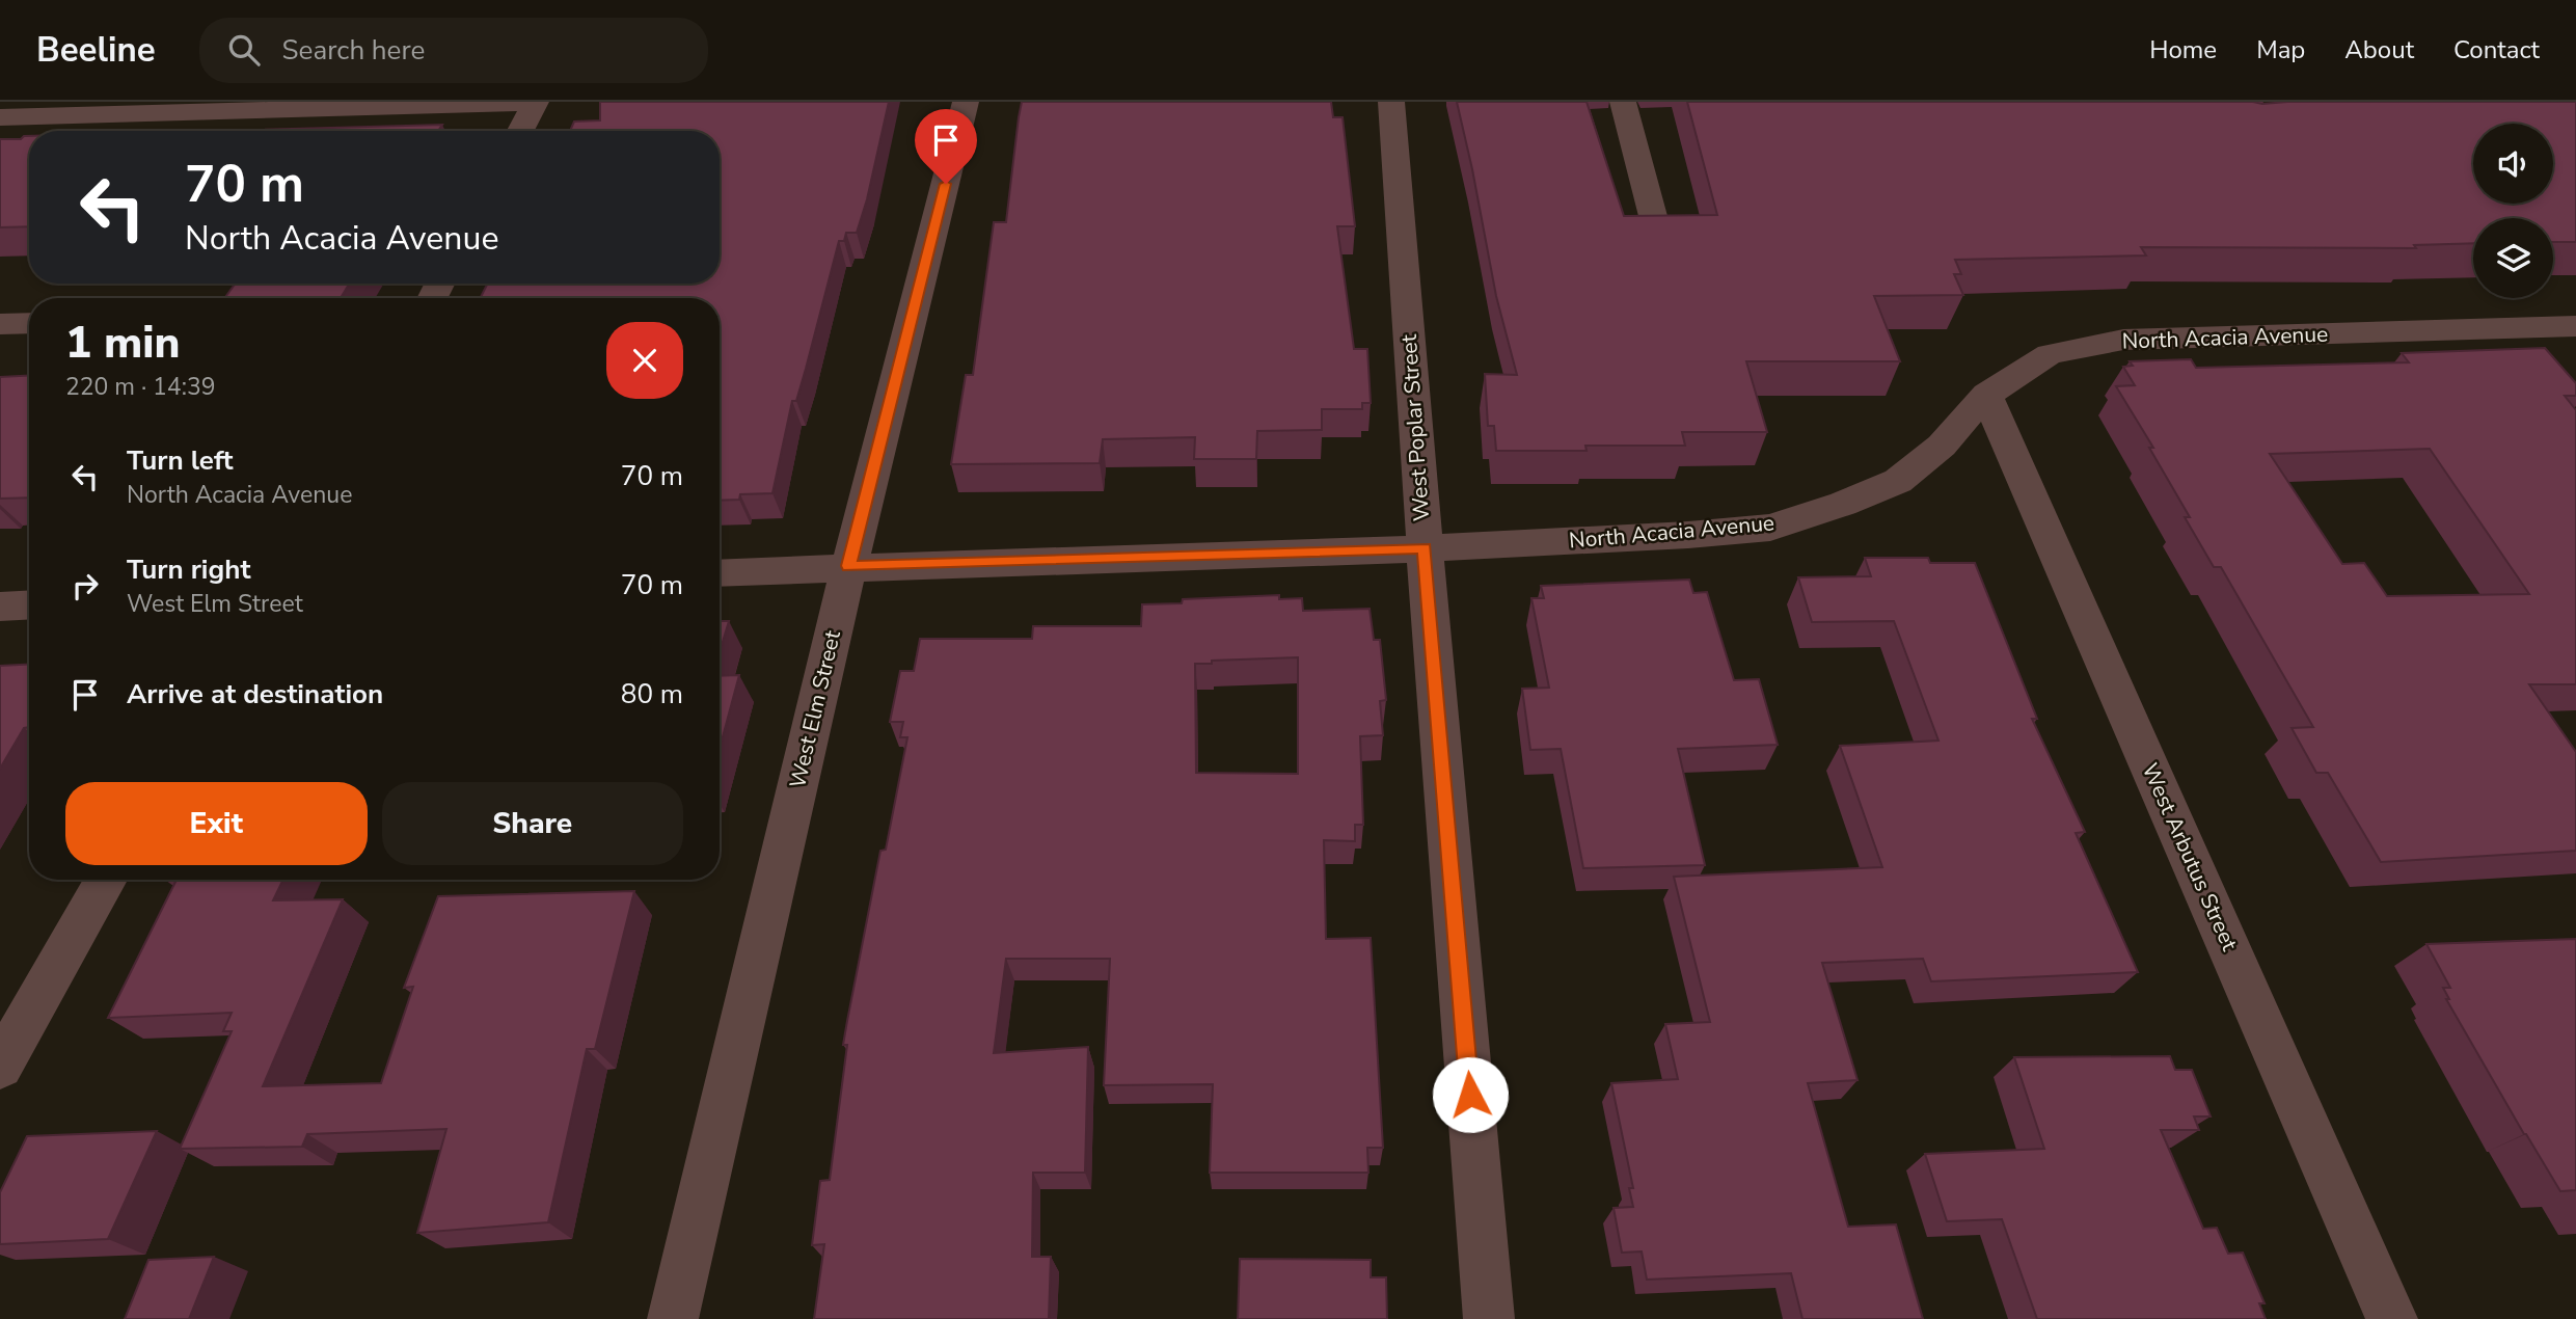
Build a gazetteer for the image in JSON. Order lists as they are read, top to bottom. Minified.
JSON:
{"streets":{"street":["North Acacia Avenue","West Poplar Street","West Elm Street","West Arbutus Street"]},"crossings":[["North Acacia Avenue","West Poplar Street"],["North Acacia Avenue","West Elm Street"],["North Acacia Avenue","West Arbutus Street"]],"page":{"header":"Beeline","search":"Search here","nav":["Home","Map","About","Contact"],"turn":["70 m","North Acacia Avenue"],"heading":["1 min","220 m · 14:39"],"list":[{"name":"Turn left","note":"North Acacia Avenue","value":"70 m"},{"name":"Turn right","note":"West Elm Street","value":"70 m"},{"name":"Arrive at destination","value":"80 m"}],"buttons":["Exit","Share"]}}
